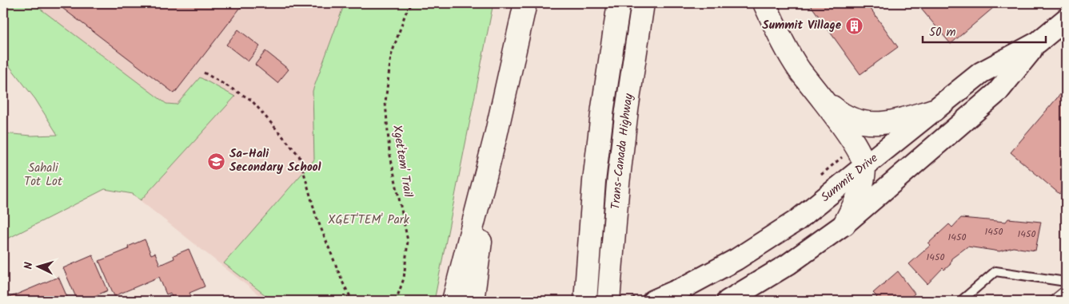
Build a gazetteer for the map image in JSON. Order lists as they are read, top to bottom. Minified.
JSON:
{"streets":{"highway":["Trans-Canada Highway"],"main road":["Summit Drive"],"path":["Xget'tem' Trail"]},"parks":["Sahali Tot Lot","XGET'TEM' Park"],"places":{"building":["Summit Village"],"school or university":["Sa-Hali Secondary School"]},"house_numbers":["1450","1450","1450","1450"],"scale_bar":"50 m","north":"left"}
